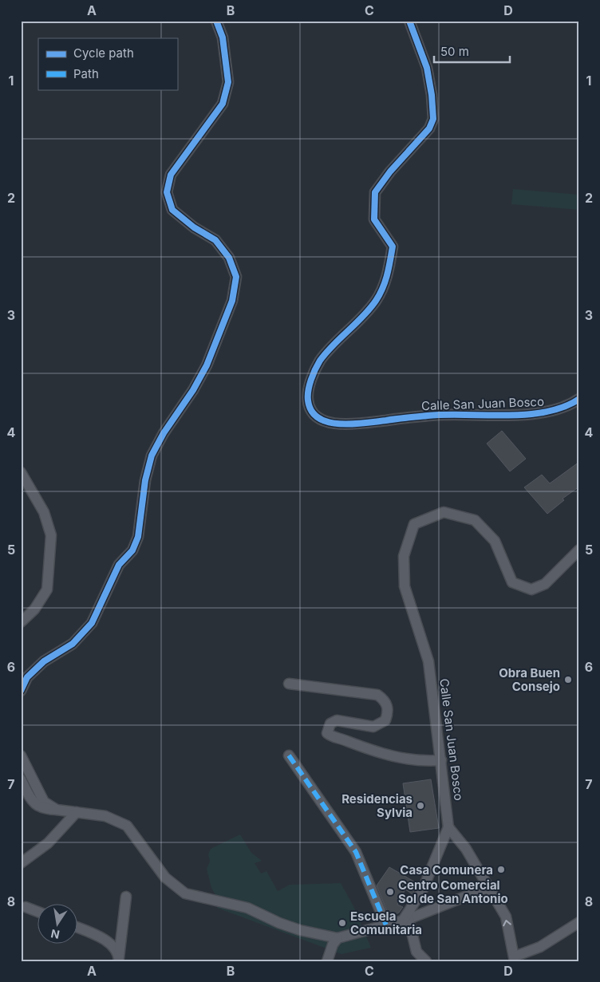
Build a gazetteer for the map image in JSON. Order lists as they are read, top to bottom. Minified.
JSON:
{"streets":{"street":["Calle San Juan Bosco"]},"places":["Obra Buen Consejo","Residencias Sylvia","Casa Comunera","Centro Comercial Sol de San Antonio","Escuela Comunitaria"],"legend":["Cycle path","Path"],"scale_bar":"50 m","north":"bottom","grid":{"columns":["A","B","C","D"],"rows":["1","2","3","4","5","6","7","8"]}}
